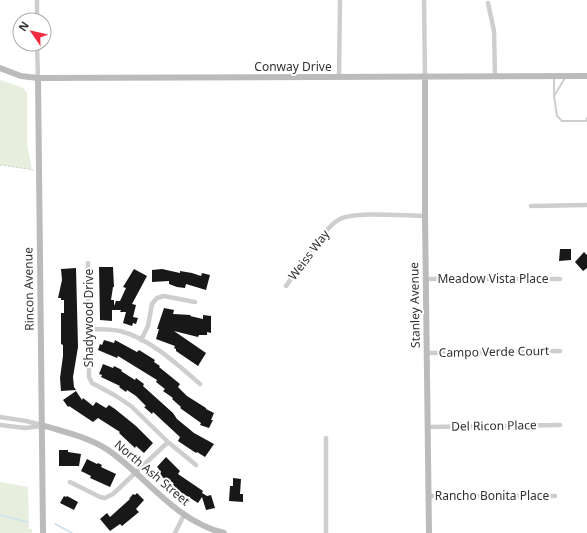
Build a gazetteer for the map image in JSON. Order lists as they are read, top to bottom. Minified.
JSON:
{"streets":{"street":["Conway Drive","Weiss Way","Meadow Vista Place","Rincon Avenue","Stanley Avenue","Shadywood Drive","Campo Verde Court","Del Ricon Place","North Ash Street","Rancho Bonita Place"]},"crossings":[["Conway Drive","Rincon Avenue"],["Conway Drive","Stanley Avenue"],["Weiss Way","Stanley Avenue"],["Meadow Vista Place","Stanley Avenue"],["Rincon Avenue","North Ash Street"],["Stanley Avenue","Campo Verde Court"],["Stanley Avenue","Del Ricon Place"],["Stanley Avenue","Rancho Bonita Place"]],"north":"top left"}
